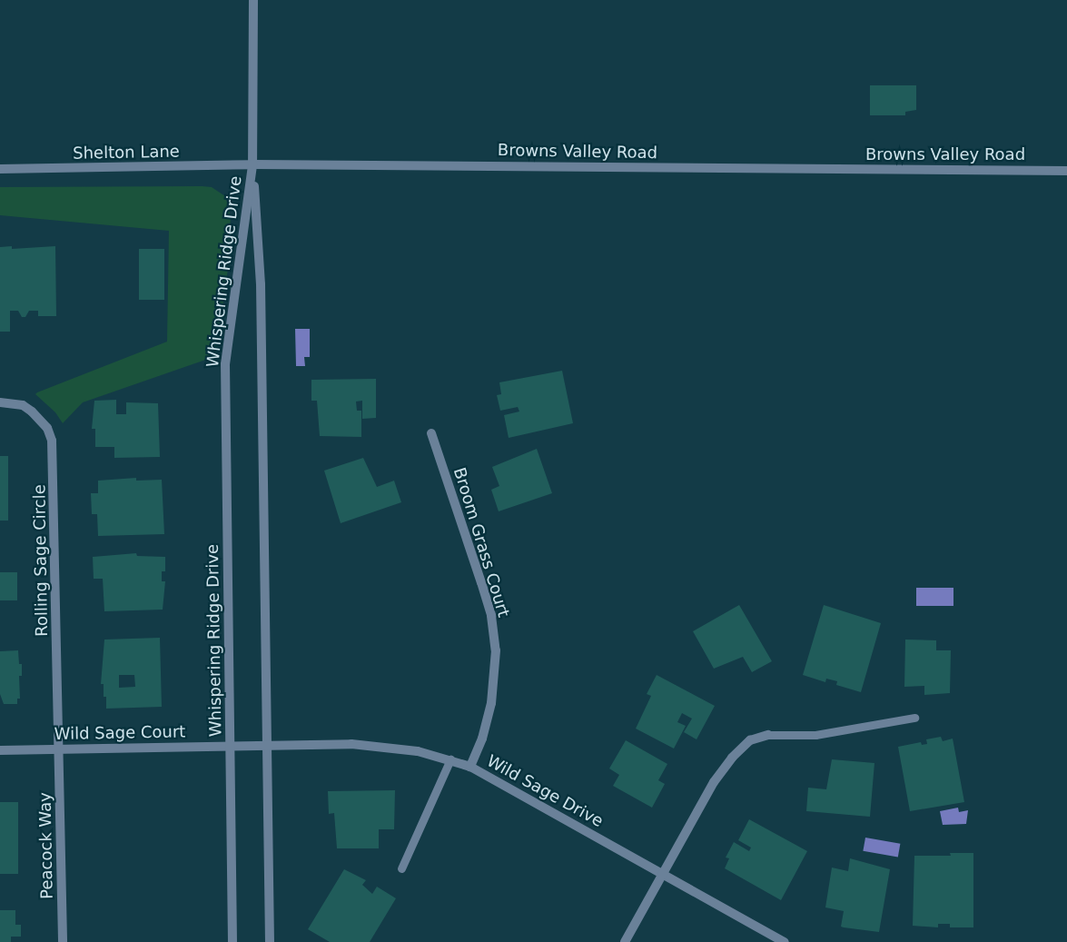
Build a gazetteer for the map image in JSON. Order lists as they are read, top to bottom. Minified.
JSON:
{"streets":{"street":["Browns Valley Road","Shelton Lane","Whispering Ridge Drive","Broom Grass Court","Rolling Sage Circle","Wild Sage Court","Wild Sage Drive","Peacock Way"]},"crossings":[["Browns Valley Road","Shelton Lane"],["Browns Valley Road","Whispering Ridge Drive"],["Shelton Lane","Whispering Ridge Drive"],["Whispering Ridge Drive","Wild Sage Court"],["Whispering Ridge Drive","Wild Sage Drive"],["Broom Grass Court","Wild Sage Drive"],["Rolling Sage Circle","Wild Sage Court"],["Rolling Sage Circle","Peacock Way"],["Wild Sage Court","Wild Sage Drive"],["Wild Sage Court","Peacock Way"]]}
